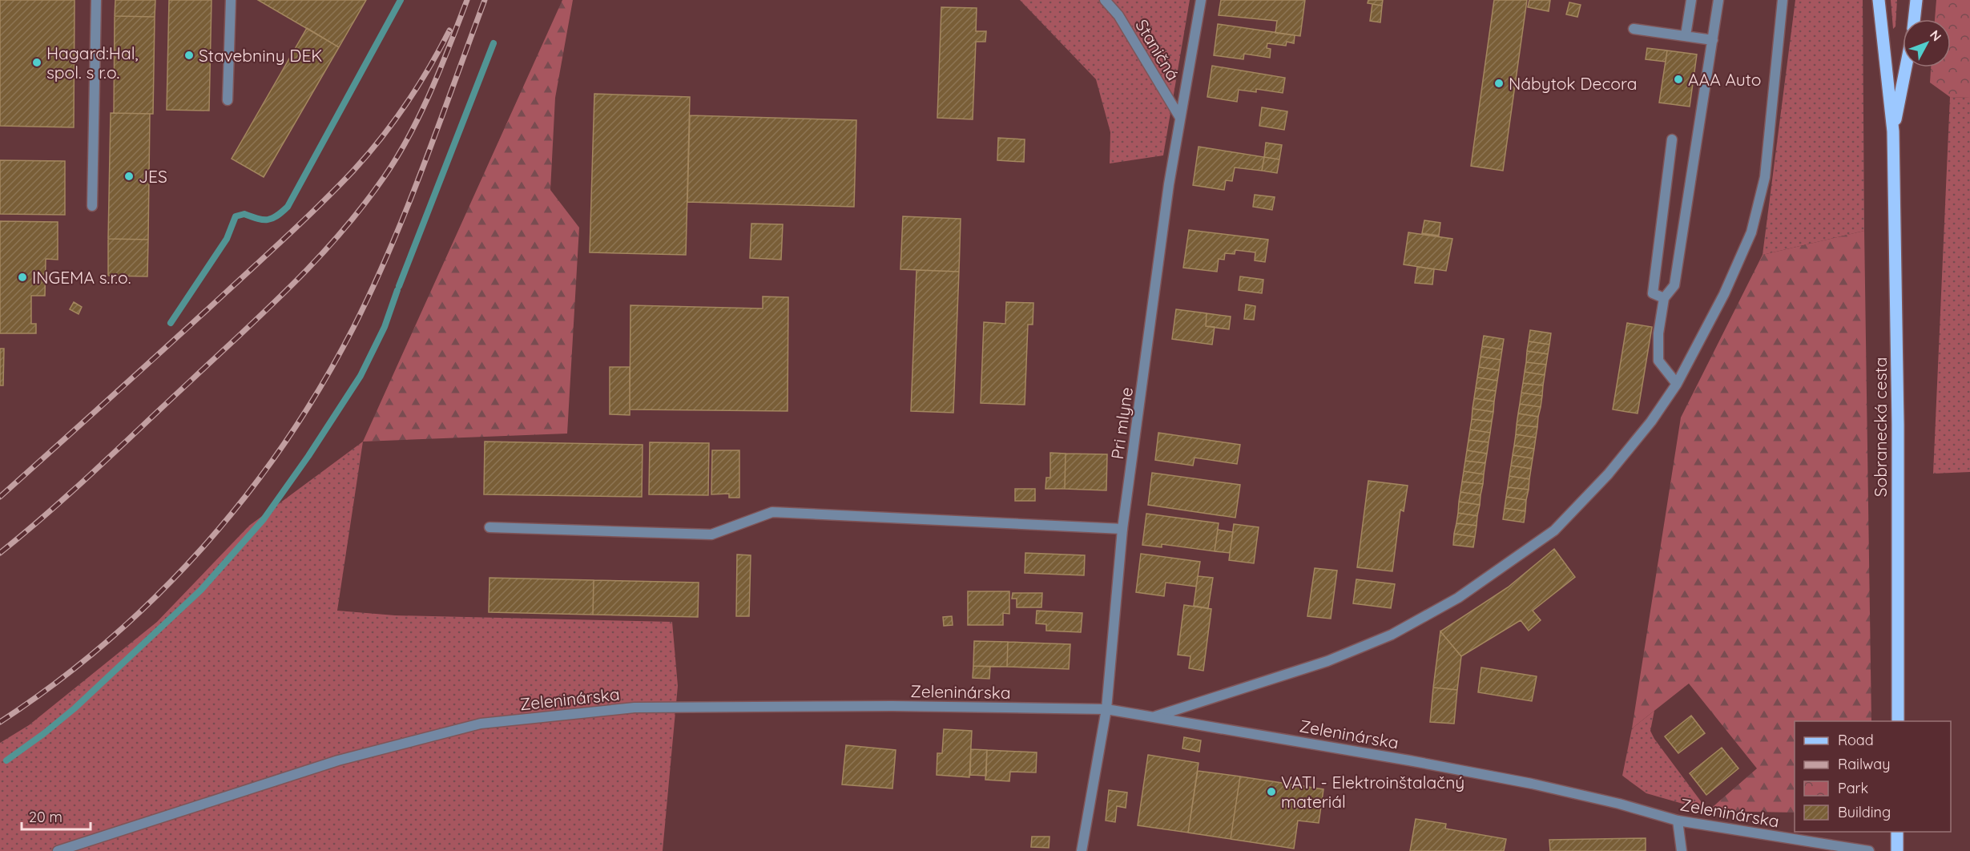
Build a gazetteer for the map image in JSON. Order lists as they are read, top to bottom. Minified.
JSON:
{"streets":{"main road":["Sobranecká cesta"],"street":["Staničná","Pri mlyne","Zeleninárska"]},"crossings":[["Staničná","Pri mlyne"],["Pri mlyne","Zeleninárska"]],"places":["Stavebniny DEK","Hagard:Hal, spol. s r.o.","AAA Auto","Nábytok Decora","JES","INGEMA s.r.o.","VATI - Elektroinštalačný materiál"],"legend":["Road","Railway","Park","Building"],"scale_bar":"20 m","north":"top right"}
